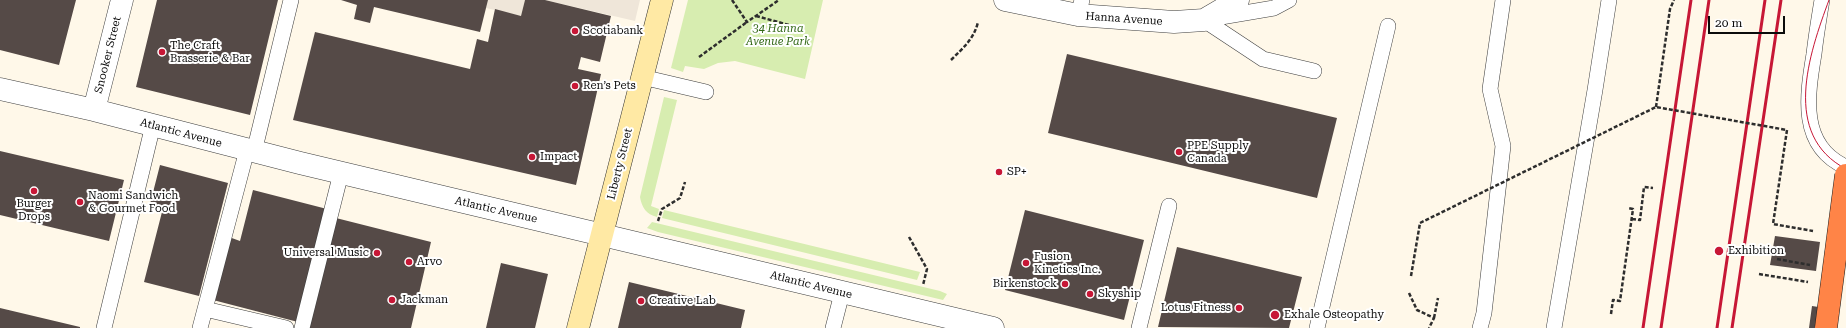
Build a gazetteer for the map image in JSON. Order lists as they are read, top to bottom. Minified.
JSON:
{"streets":{"street":["Hanna Avenue","Snooker Street","Atlantic Avenue","Liberty Street"]},"crossings":[["Snooker Street","Atlantic Avenue"],["Atlantic Avenue","Liberty Street"]],"parks":["34 Hanna Avenue Park"],"places":["Scotiabank","The Craft Brasserie & Bar","Ren’s Pets","PPE Supply Canada","Impact","SP+","Burger Drops","Naomi Sandwich & Gourmet Food","Exhibition","Universal Music","Arvo","Fusion Kinetics Inc.","Birkenstock","Skyship","Jackman","Creative Lab","Lotus Fitness","Exhale Osteopathy"],"scale_bar":"20 m"}
